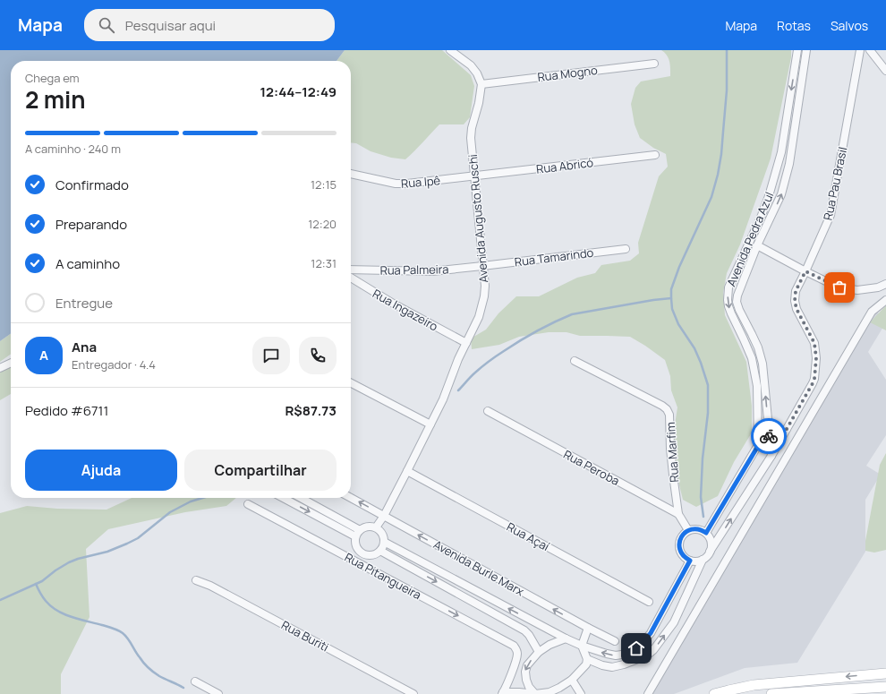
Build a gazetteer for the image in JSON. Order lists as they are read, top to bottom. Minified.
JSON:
{"streets":{"street":["Rua Mogno","Rua Abricó","Rua Ipê","Rua Pau Brasil","Avenida Augusto Ruschi","Avenida Pedra Azul","Rua Tamarindo","Rua Palmeira","Rua Ingazeiro","Rua Marfim","Rua Peroba","Rua Açaí","Avenida Burle Marx","Rua Pitangueira","Rua Buriti"]},"crossings":[["Rua Mogno","Avenida Augusto Ruschi"],["Rua Abricó","Rua Ipê"],["Rua Abricó","Avenida Augusto Ruschi"],["Rua Ipê","Avenida Augusto Ruschi"],["Rua Pau Brasil","Avenida Pedra Azul"],["Avenida Augusto Ruschi","Rua Tamarindo"],["Avenida Augusto Ruschi","Rua Palmeira"],["Avenida Augusto Ruschi","Rua Ingazeiro"],["Avenida Augusto Ruschi","Rua Açaí"],["Avenida Augusto Ruschi","Avenida Burle Marx"],["Rua Tamarindo","Rua Palmeira"],["Rua Marfim","Rua Peroba"]],"page":{"header":"Mapa","search":"Pesquisar aqui","nav":["Mapa","Rotas","Salvos"],"heading":["2 min","Chega em","12:44–12:49"],"panel":["Ana","Entregador · 4.4","Pedido #6711","R$87.73"],"bar":"A caminho · 240 m","list":[["Confirmado","12:15"],["Preparando","12:20"],["A caminho","12:31"],"Entregue"],"round":"A","buttons":["Ajuda","Compartilhar"]}}
